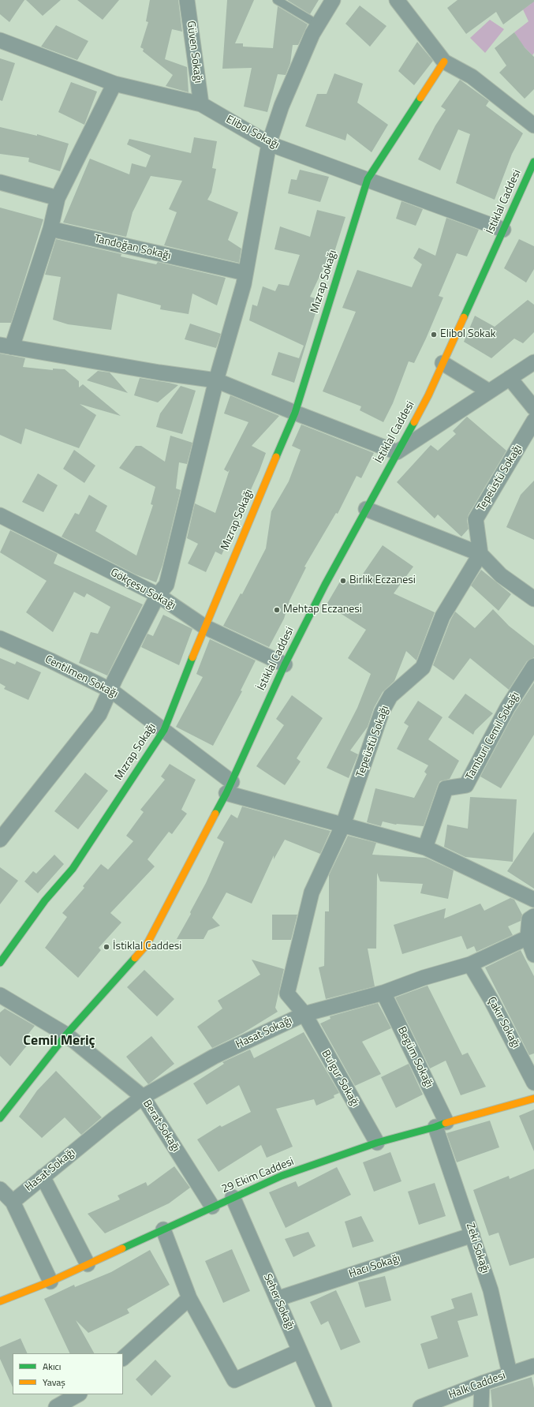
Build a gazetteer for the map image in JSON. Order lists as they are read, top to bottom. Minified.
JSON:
{"streets":{"street":["Güven Sokağı","Elibol Sokağı","İstiklal Caddesi","Tandoğan Sokağı","Mızrap Sokağı","Tepeüstü Sokağı","Gökçesu Sokağı","Centilmen Sokağı","Tamburi Cemil Sokağı","Çakır Sokağı","Hasat Sokağı","Begüm Sokağı","Bulgur Sokağı","Berat Sokağı","29 Ekim Caddesi","Zeki Sokağı","Hacı Sokağı","Seher Sokağı","Halk Caddesi"]},"crossings":[["Güven Sokağı","Elibol Sokağı"],["Elibol Sokağı","İstiklal Caddesi"],["Elibol Sokağı","Mızrap Sokağı"],["İstiklal Caddesi","Gökçesu Sokağı"],["İstiklal Caddesi","Centilmen Sokağı"],["İstiklal Caddesi","Berat Sokağı"],["Mızrap Sokağı","Gökçesu Sokağı"],["Mızrap Sokağı","Centilmen Sokağı"],["Tepeüstü Sokağı","Hasat Sokağı"],["Tepeüstü Sokağı","Bulgur Sokağı"],["Çakır Sokağı","Hasat Sokağı"],["Hasat Sokağı","Begüm Sokağı"],["Hasat Sokağı","Bulgur Sokağı"],["Hasat Sokağı","Berat Sokağı"],["Begüm Sokağı","29 Ekim Caddesi"],["Begüm Sokağı","Zeki Sokağı"],["Bulgur Sokağı","29 Ekim Caddesi"],["Berat Sokağı","29 Ekim Caddesi"],["29 Ekim Caddesi","Zeki Sokağı"],["29 Ekim Caddesi","Seher Sokağı"],["Zeki Sokağı","Hacı Sokağı"],["Zeki Sokağı","Halk Caddesi"],["Hacı Sokağı","Seher Sokağı"]],"districts":["Cemil Meriç"],"places":["Elibol Sokak","Birlik Eczanesi","Mehtap Eczanesi","İstiklal Caddesi"],"legend":["Akıcı","Yavaş"]}
